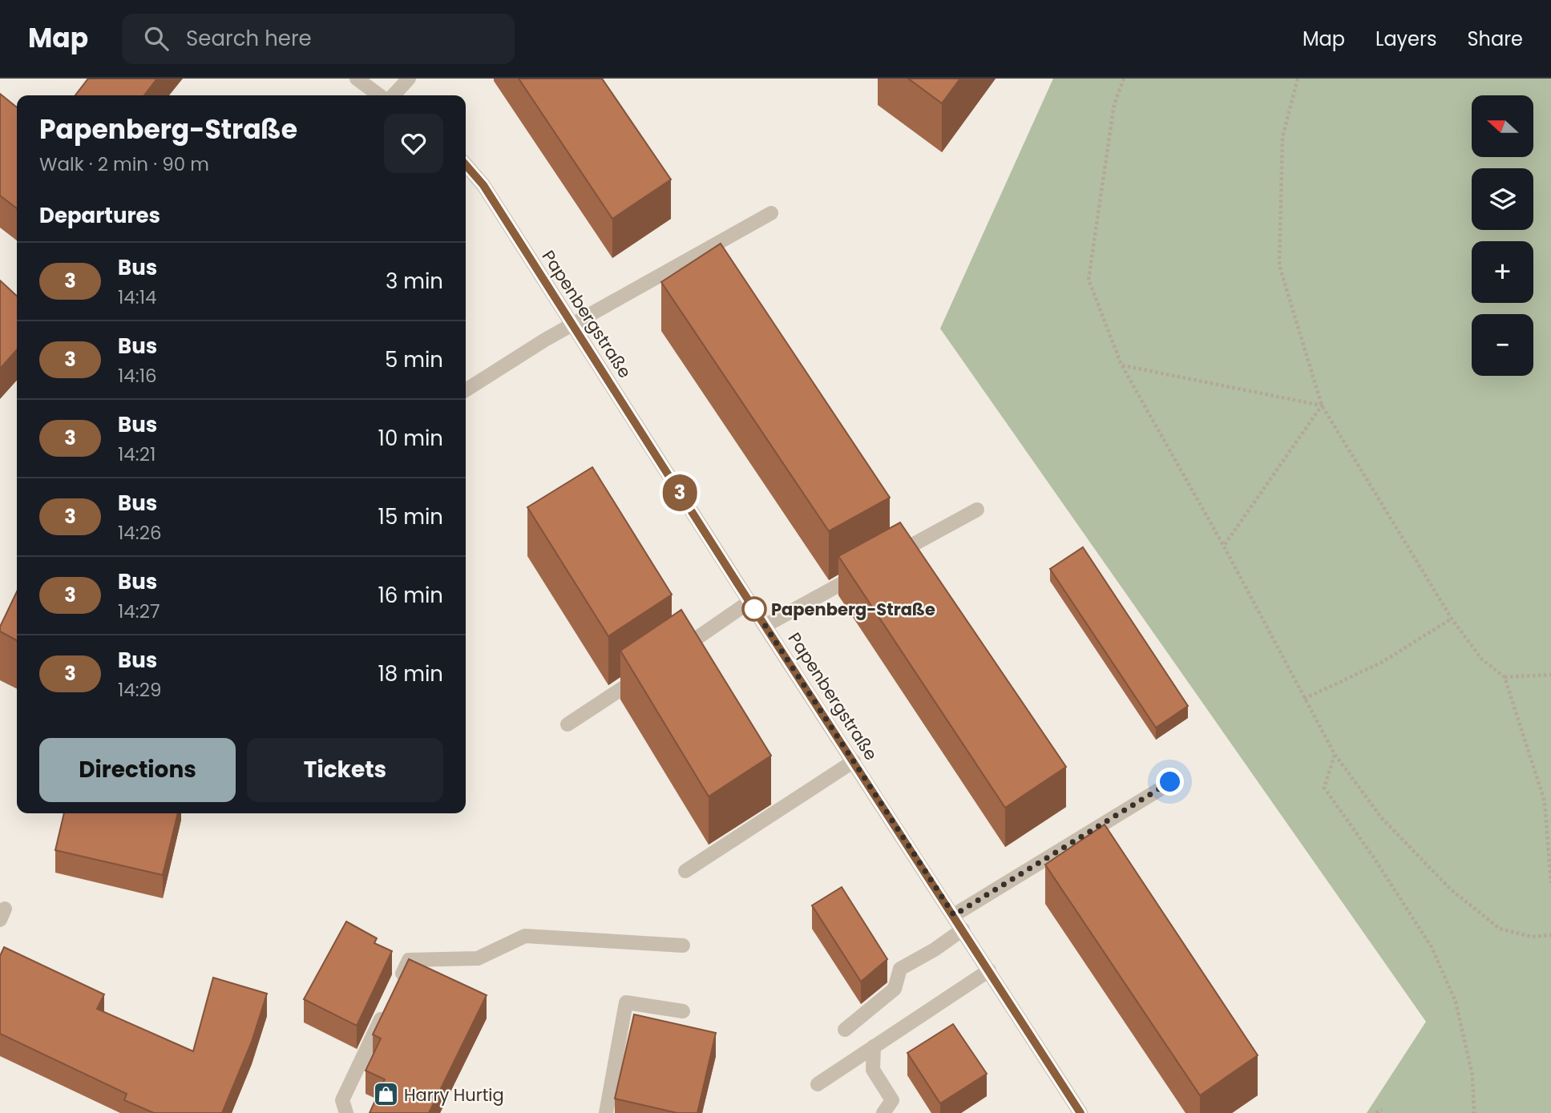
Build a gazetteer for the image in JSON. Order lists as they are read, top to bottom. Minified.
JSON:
{"streets":{"street":["Papenbergstraße"]},"places":{"other":["Papenberg-Straße"],"shop":["Harry Hurtig"]},"lines":["bus line 3"],"north":"left","page":{"header":"Map","search":"Search here","nav":["Map","Layers","Share"],"on_map":"3","map_buttons":["+","−"],"heading":[["Papenberg-Straße","Walk · 2 min · 90 m"],"Departures"],"list":[{"mark":"3","name":"Bus","note":"14:14","value":"3 min"},{"mark":"3","name":"Bus","note":"14:16","value":"5 min"},{"mark":"3","name":"Bus","note":"14:21","value":"10 min"},{"mark":"3","name":"Bus","note":"14:26","value":"15 min"},{"mark":"3","name":"Bus","note":"14:27","value":"16 min"},{"mark":"3","name":"Bus","note":"14:29","value":"18 min"}],"buttons":["Directions","Tickets"]}}
